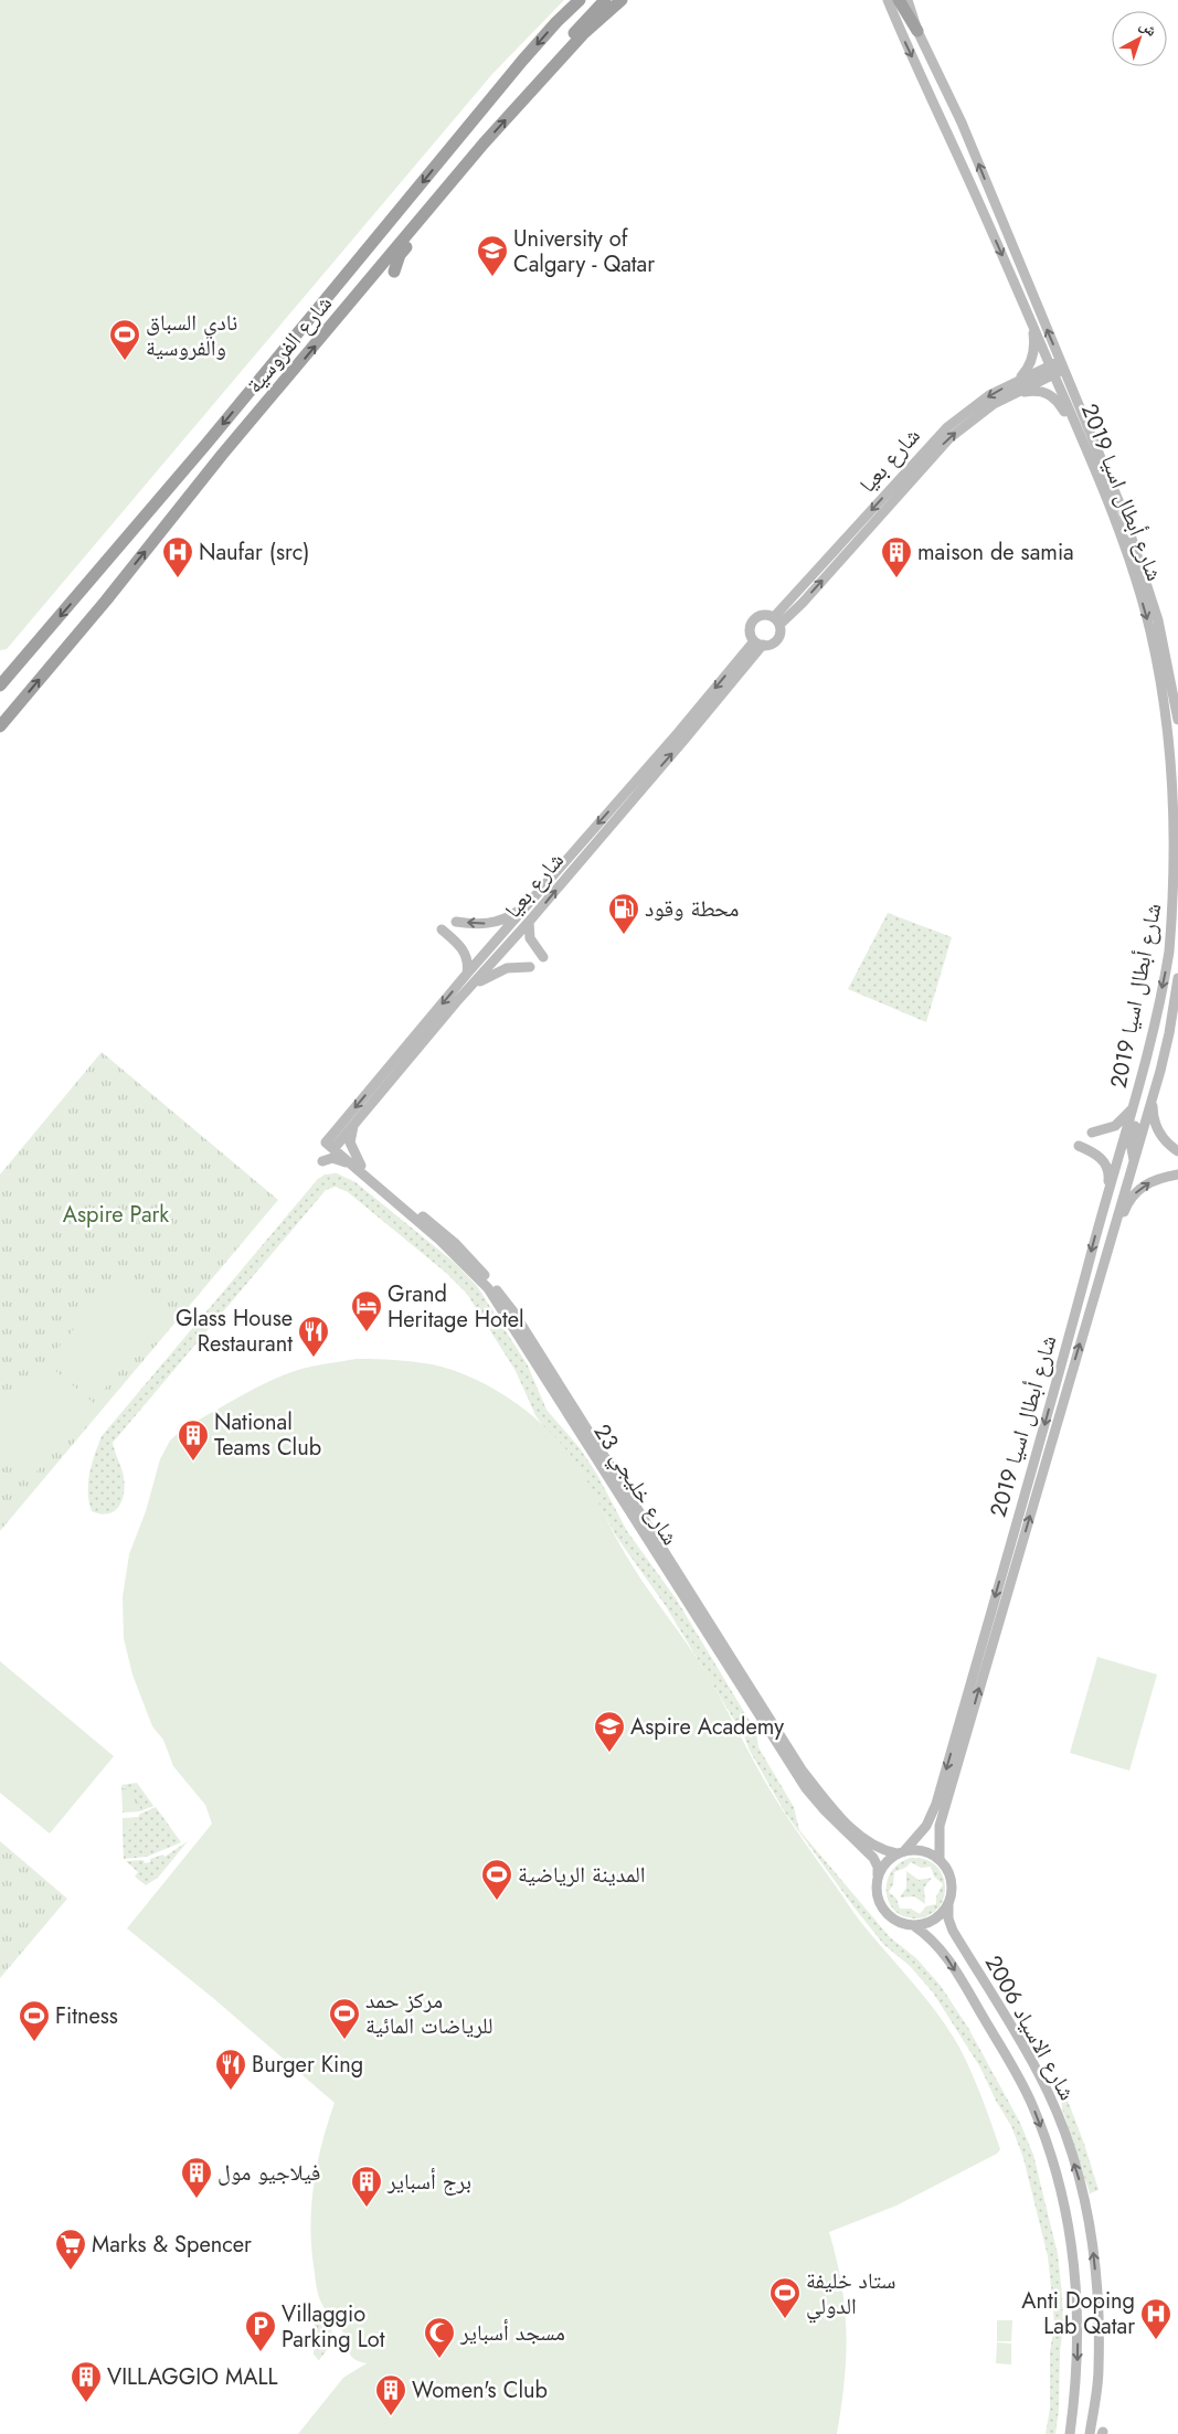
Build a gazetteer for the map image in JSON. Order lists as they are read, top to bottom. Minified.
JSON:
{"streets":{"highway":["شارع الفروسية"],"main road":["شارع بعيا","شارع أبطال اسيا 2019","شارع خليجي 23","شارع الاسياد 2006"]},"crossings":[["شارع بعيا","شارع أبطال اسيا 2019"],["شارع بعيا","شارع خليجي 23"],["شارع أبطال اسيا 2019","شارع خليجي 23"],["شارع أبطال اسيا 2019","شارع الاسياد 2006"],["شارع خليجي 23","شارع الاسياد 2006"]],"parks":["Aspire Park"],"places":{"school or university":["University of Calgary - Qatar","Aspire Academy"],"sports":["نادي السباق والفروسية","المدينة الرياضية","مركز حمد للرياضات المائية","Fitness","ستاد خليفة الدولي"],"hospital":["Naufar (src)","Anti Doping Lab Qatar"],"building":["maison de samia","National Teams Club","فيلاجيو مول","برج أسباير","VILLAGGIO MALL","Women's Club"],"fuel station":["محطة وقود"],"hotel":["Grand Heritage Hotel"],"restaurant":["Glass House Restaurant","Burger King"],"supermarket":["Marks & Spencer"],"parking":["Villaggio Parking Lot"],"mosque":["مسجد أسباير"]},"north":"top right"}
